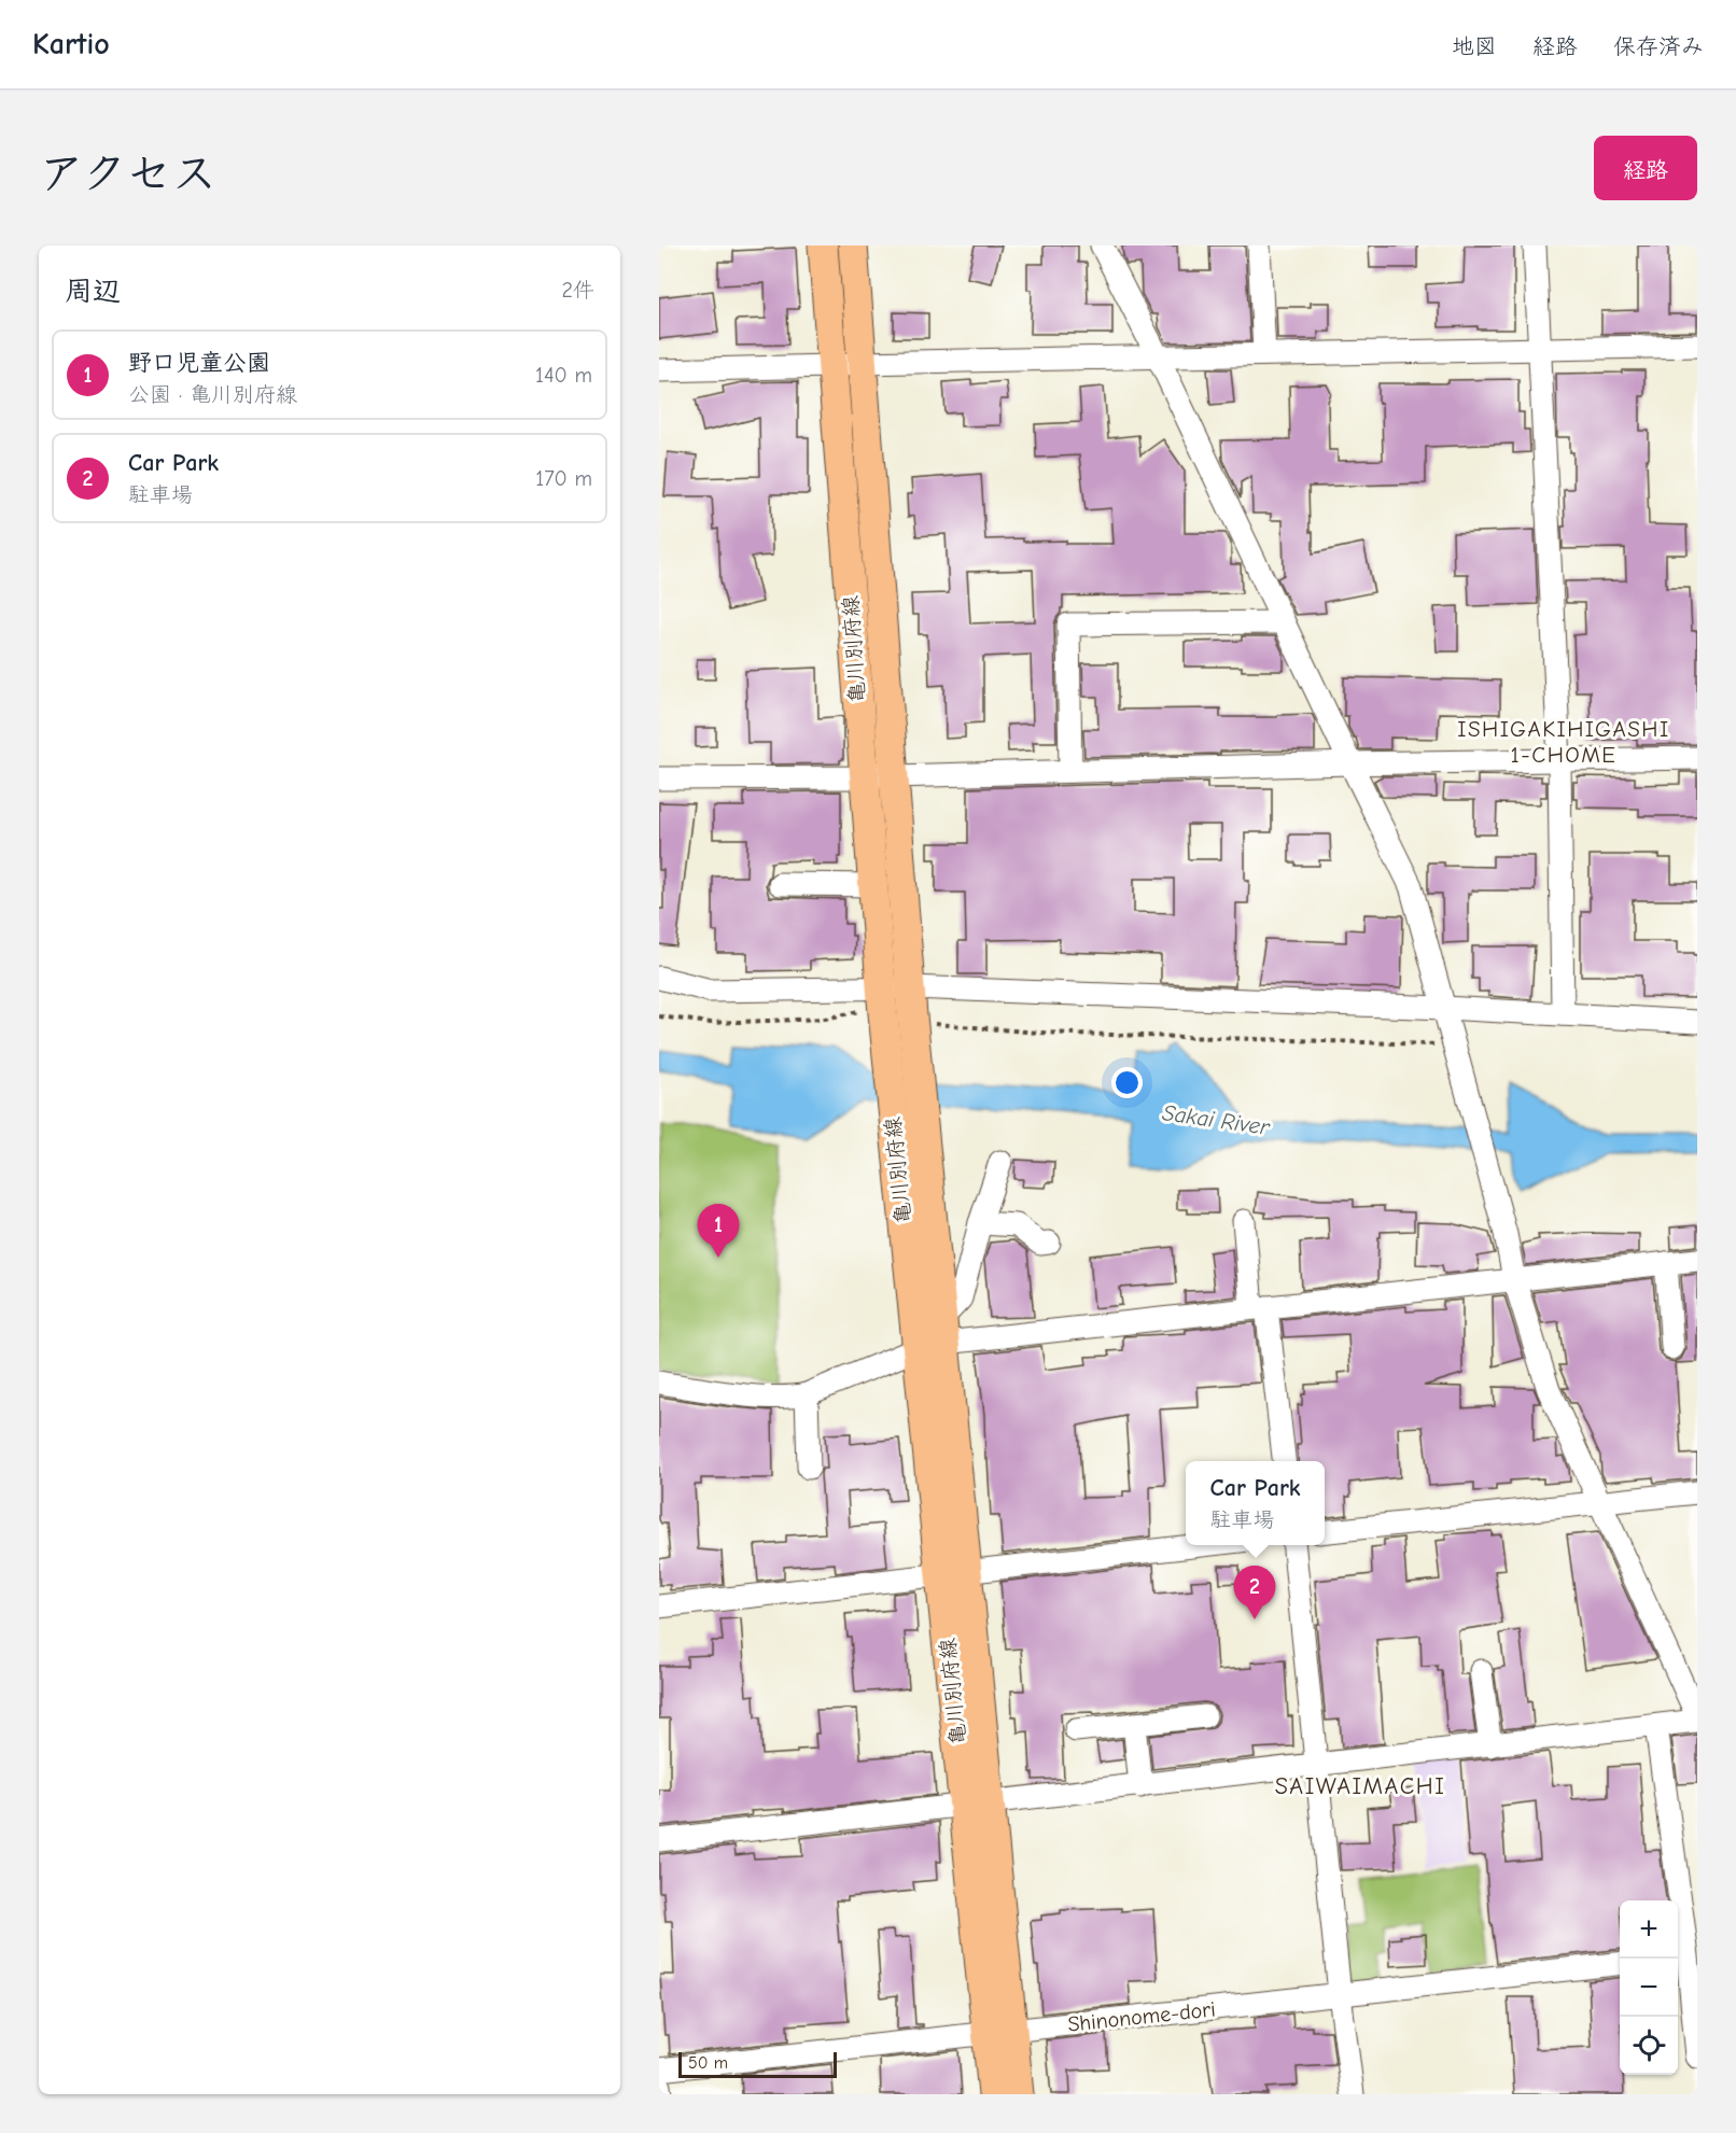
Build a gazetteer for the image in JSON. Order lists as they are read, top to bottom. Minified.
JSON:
{"streets":{"main road":["亀川別府線"],"street":["Shinonome-dori"]},"crossings":[["亀川別府線","Shinonome-dori"]],"districts":["ISHIGAKIHIGASHI 1-CHOME","SAIWAIMACHI"],"water":["Sakai River"],"scale_bar":"50 m","page":{"header":"Kartio","nav":["地図","経路","保存済み"],"title":"アクセス","buttons":"経路","heading":["周辺","2件"],"list":[{"mark":"1","name":"野口児童公園","note":"公園 · 亀川別府線","value":"140 m"},{"mark":"2","name":"Car Park","note":"駐車場","value":"170 m"}],"pins":["1","2"],"popup":["Car Park","駐車場"],"map_buttons":["+","−"],"scale":"50 m"}}
